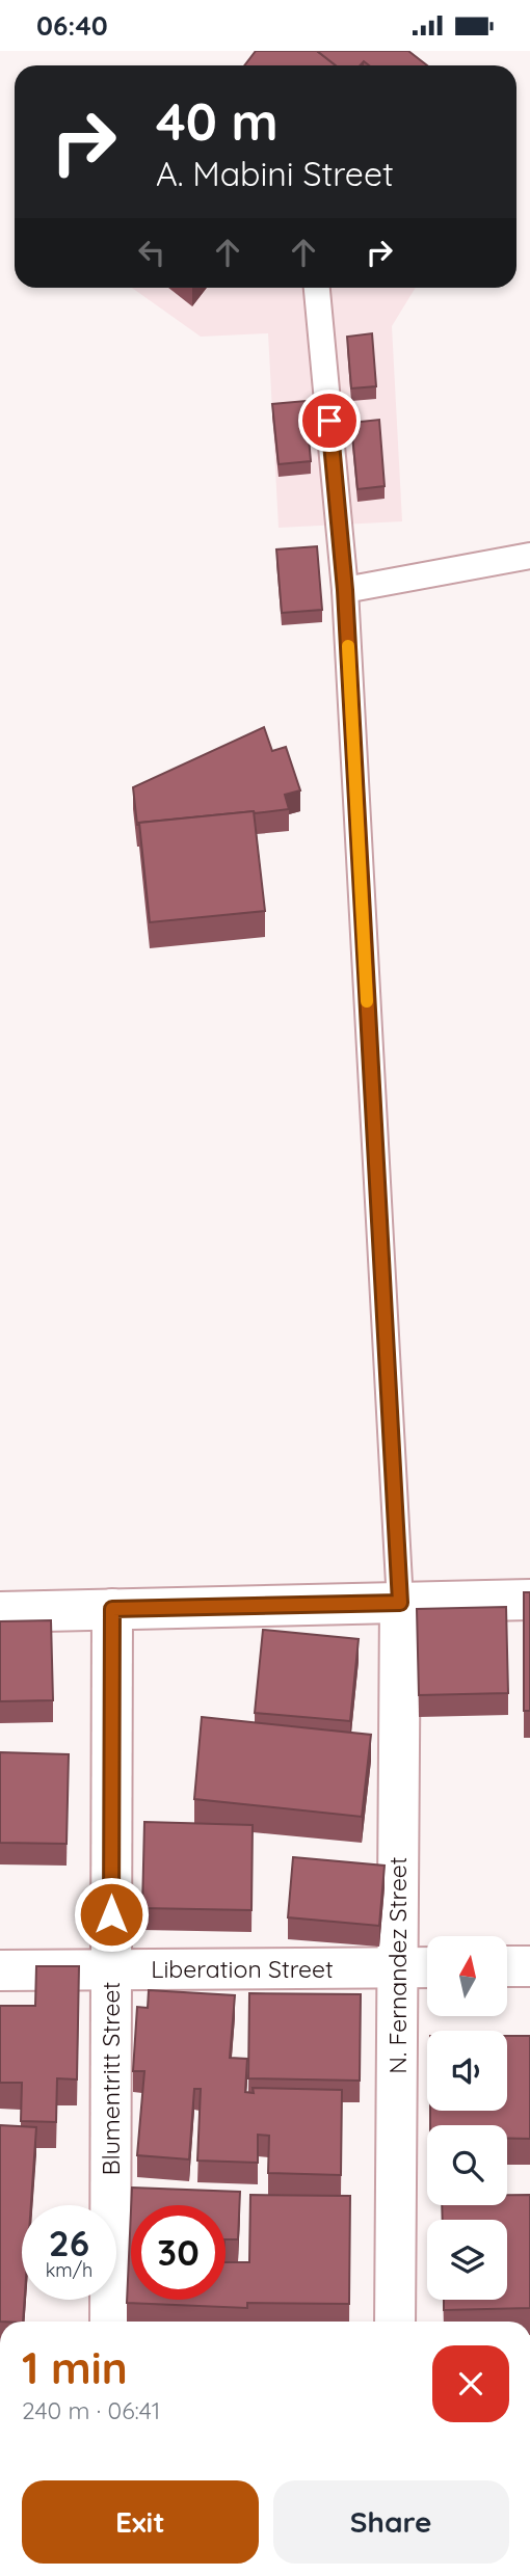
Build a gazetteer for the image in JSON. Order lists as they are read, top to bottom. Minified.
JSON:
{"streets":{"street":["N. Fernandez Street","Liberation Street","Blumentritt Street"]},"crossings":[["N. Fernandez Street","Liberation Street"],["Liberation Street","Blumentritt Street"]],"north":"top","page":{"status":"06:40","turn":["40 m","A. Mabini Street"],"speed":"26 km/h","limit":"30","heading":["1 min","240 m · 06:41"],"buttons":["Exit","Share"]}}
